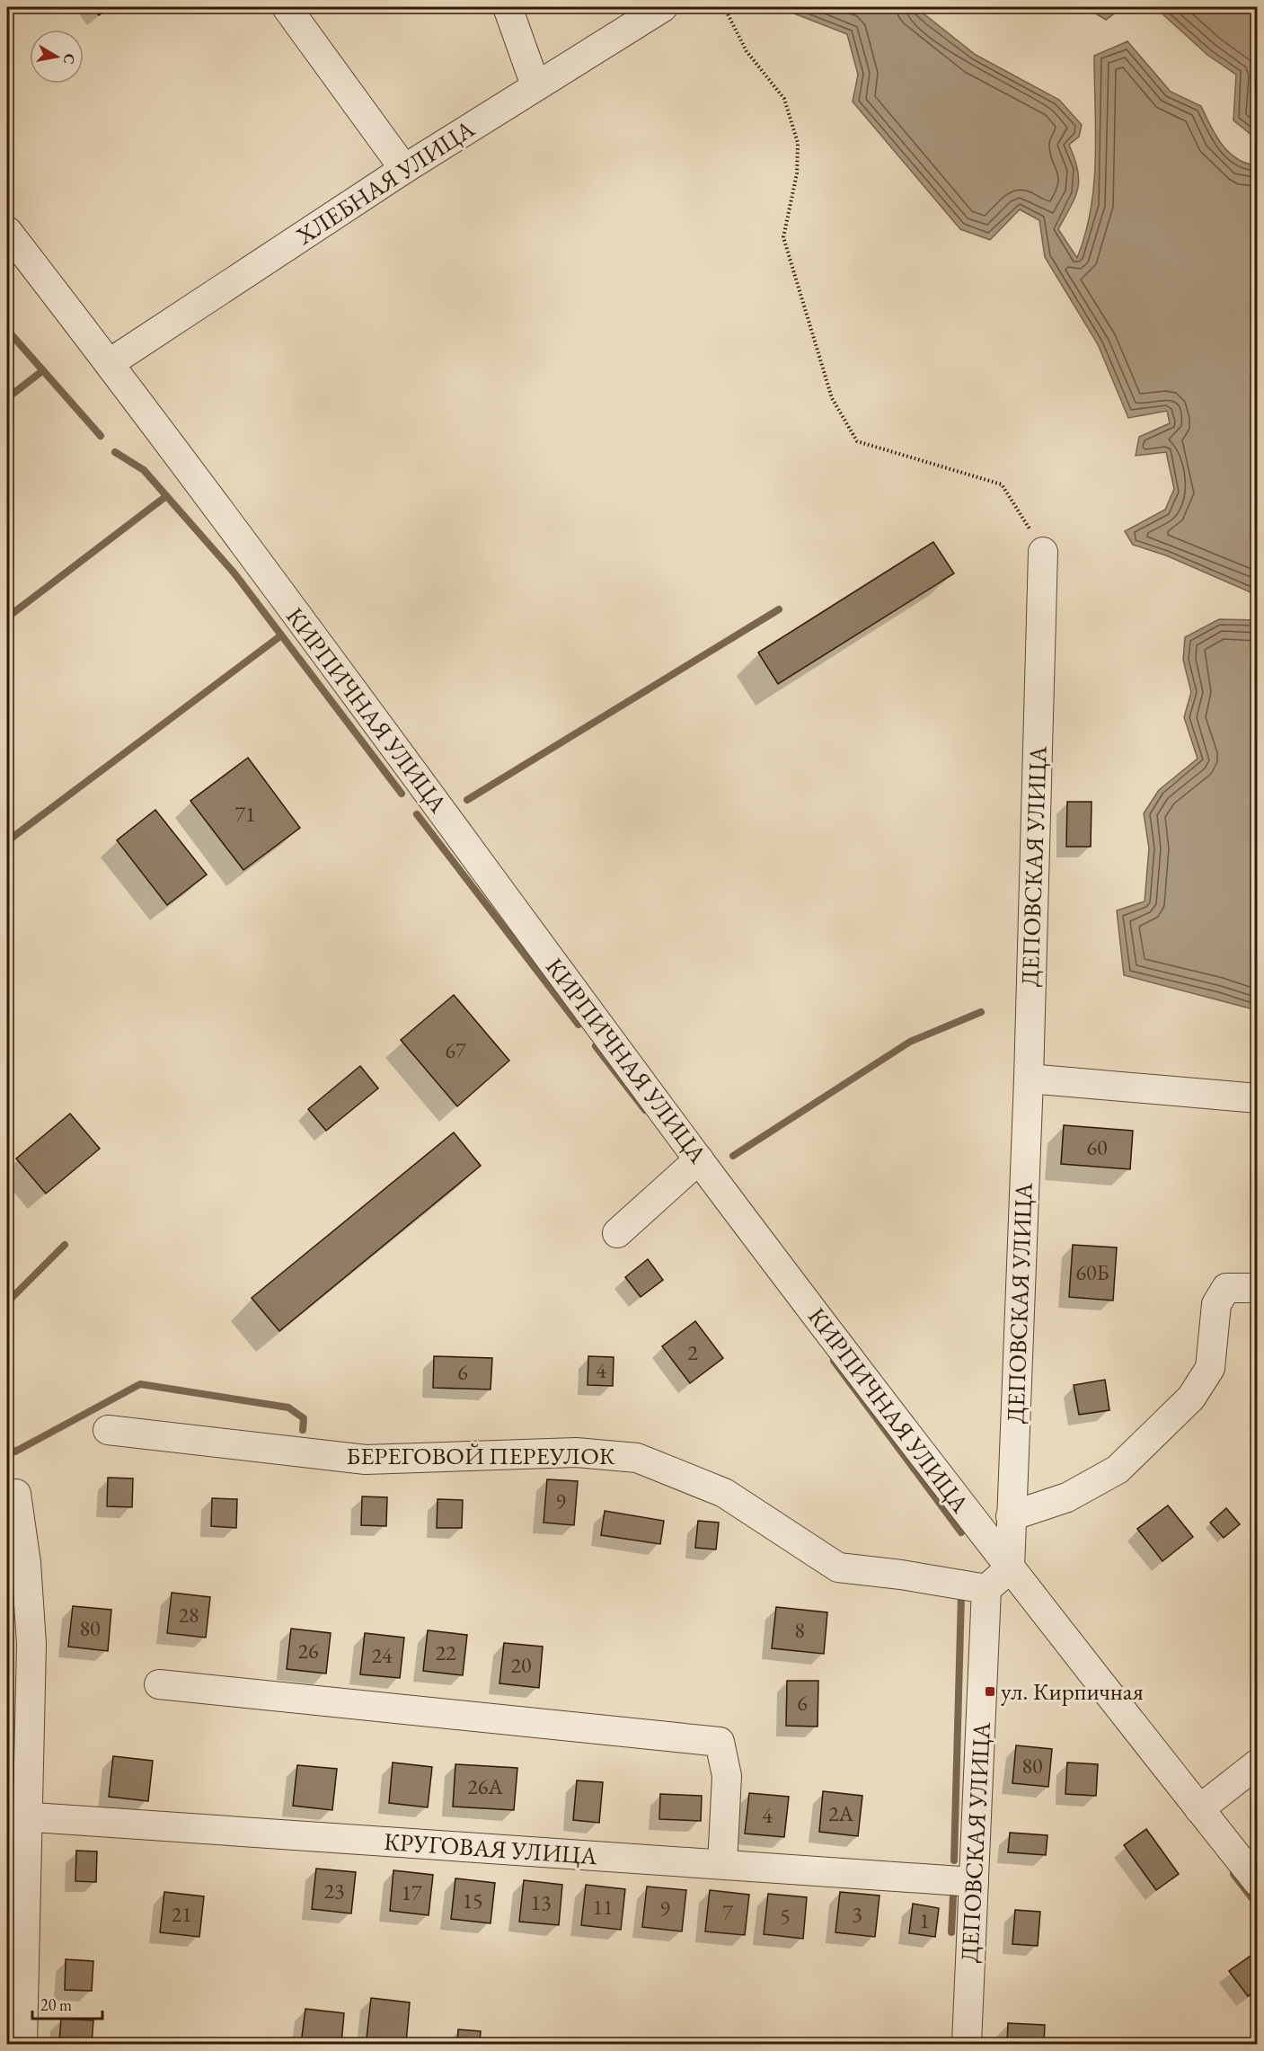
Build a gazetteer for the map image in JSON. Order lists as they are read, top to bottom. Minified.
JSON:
{"streets":{"street":["ХЛЕБНАЯ УЛИЦА","КИРПИЧНАЯ УЛИЦА","ДЕПОВСКАЯ УЛИЦА","БЕРЕГОВОЙ ПЕРЕУЛОК","КРУГОВАЯ УЛИЦА"]},"crossings":[["ХЛЕБНАЯ УЛИЦА","КИРПИЧНАЯ УЛИЦА"],["КИРПИЧНАЯ УЛИЦА","ДЕПОВСКАЯ УЛИЦА"],["ДЕПОВСКАЯ УЛИЦА","БЕРЕГОВОЙ ПЕРЕУЛОК"],["ДЕПОВСКАЯ УЛИЦА","КРУГОВАЯ УЛИЦА"]],"places":{"transit":["ул. Кирпичная"]},"house_numbers":["71","67","60","60Б","2","4","6","9","28","80","8","26","22","24","20","6","80","26А","2А","4","23","17","15","13","11","9","7","21","3","5","1"],"scale_bar":"20 m","north":"right"}
